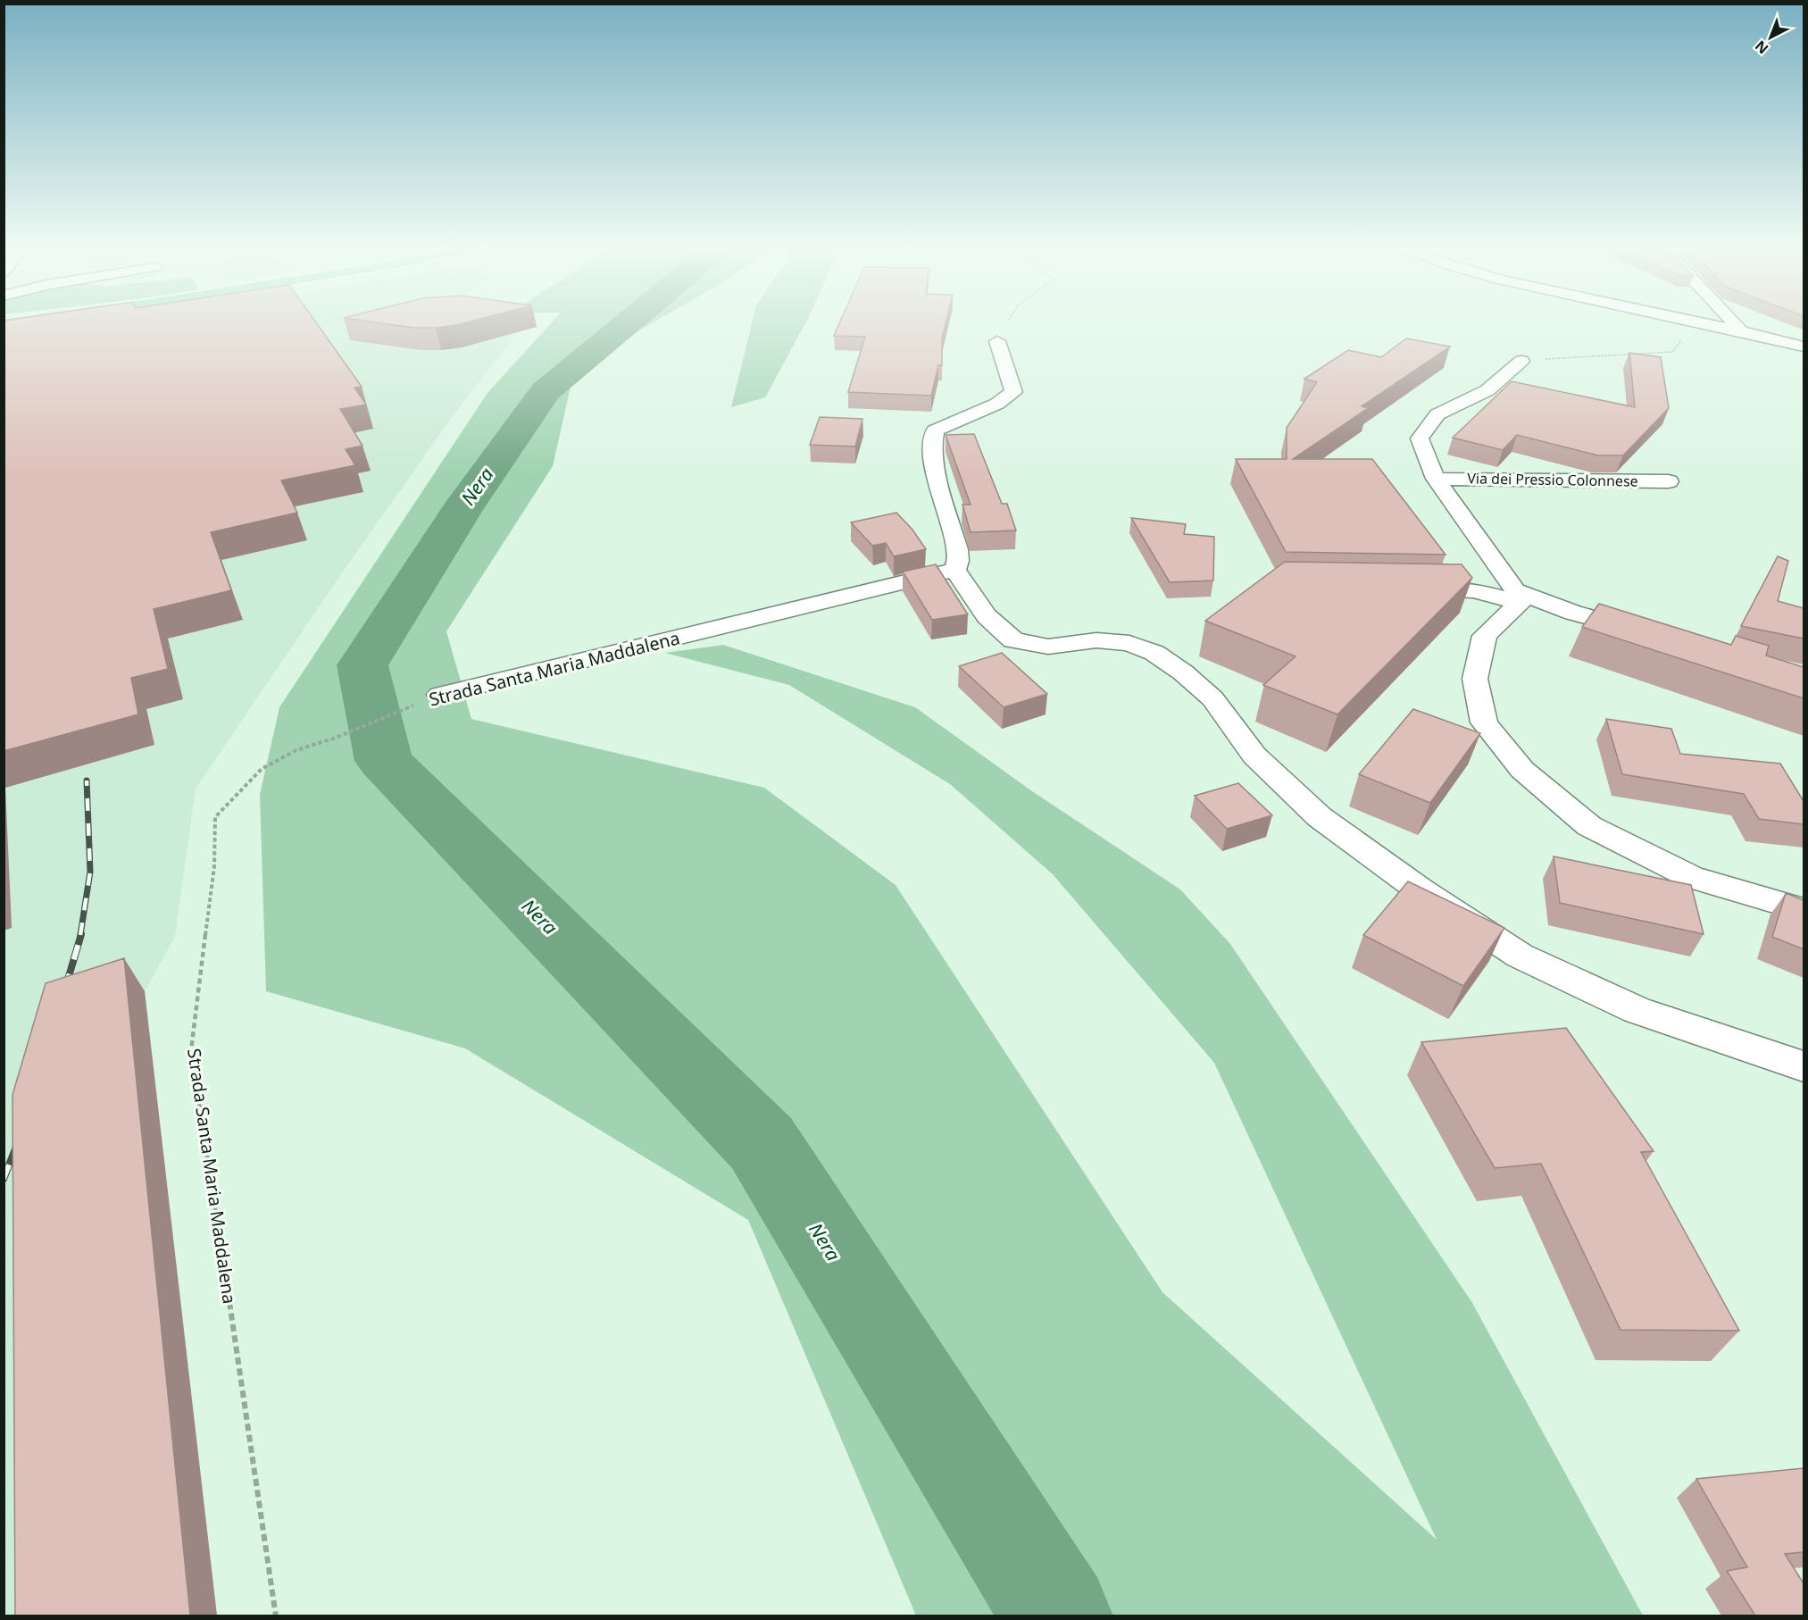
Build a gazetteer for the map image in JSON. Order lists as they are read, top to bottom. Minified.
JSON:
{"streets":{"street":["Via dei Pressio Colonnese","Strada Santa Maria Maddalena"]},"water":["Nera"],"north":"bottom left"}
